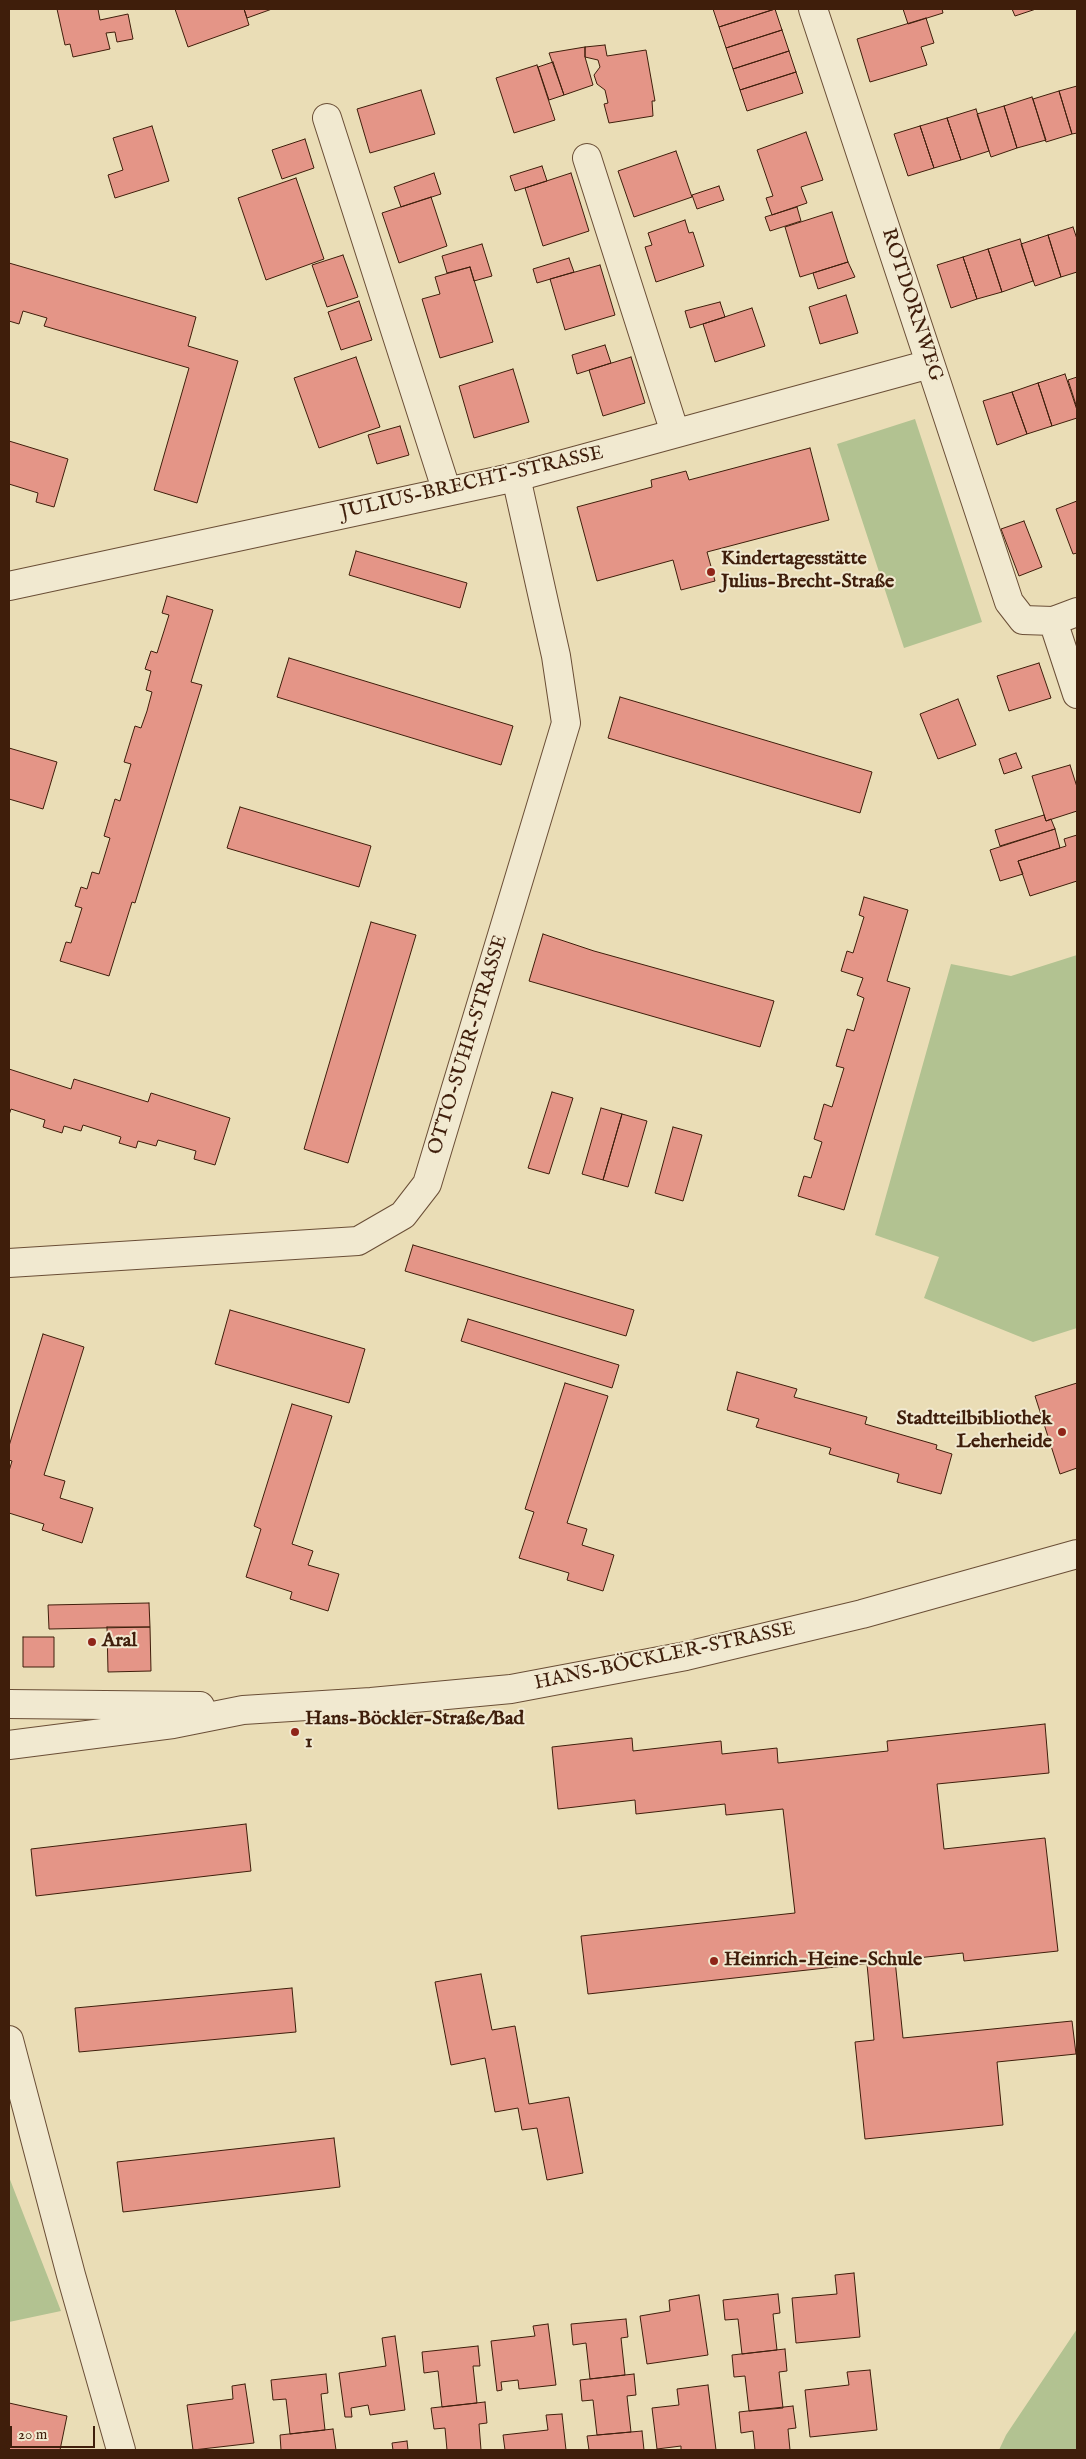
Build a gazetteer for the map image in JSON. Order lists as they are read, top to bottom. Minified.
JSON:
{"streets":{"street":["ROTDORNWEG","JULIUS-BRECHT-STRASSE","OTTO-SUHR-STRASSE","HANS-BÖCKLER-STRASSE"]},"crossings":[["ROTDORNWEG","JULIUS-BRECHT-STRASSE"],["JULIUS-BRECHT-STRASSE","OTTO-SUHR-STRASSE"]],"places":["Kindertagesstätte Julius-Brecht-Straße","Stadtteilbibliothek Leherheide","Aral","Hans-Böckler-Straße/Bad 1","Heinrich-Heine-Schule"],"scale_bar":"20 m"}
